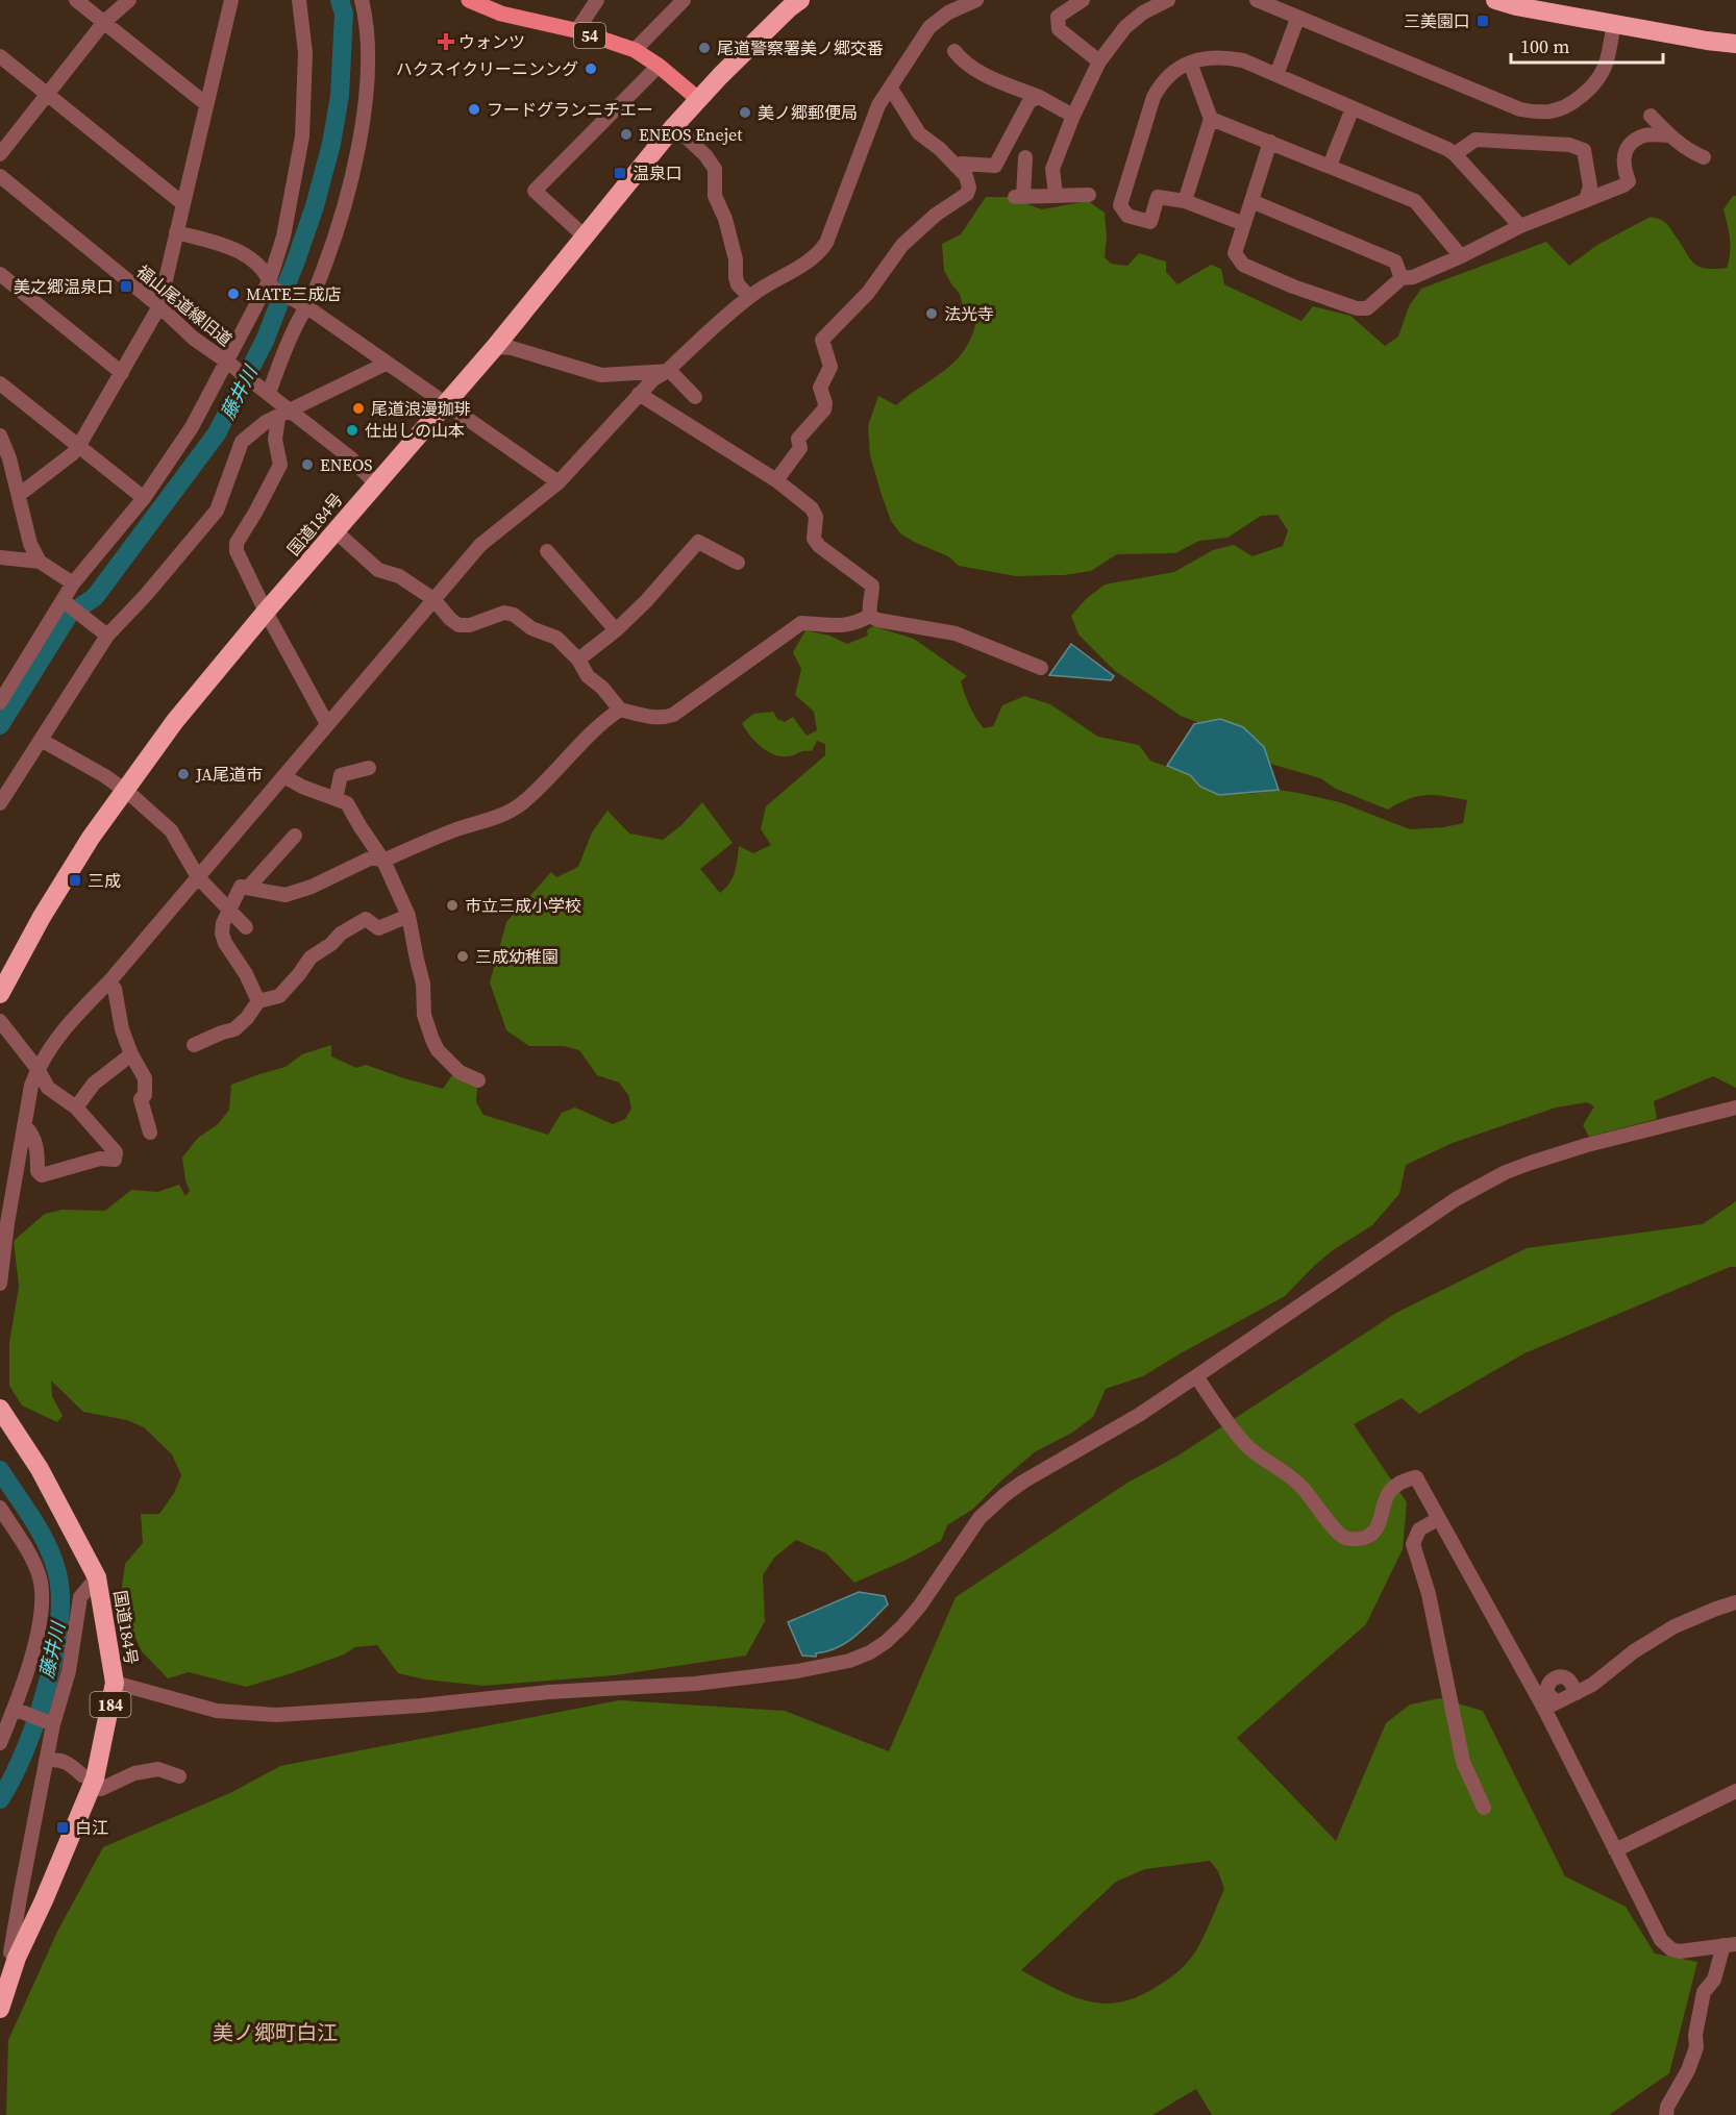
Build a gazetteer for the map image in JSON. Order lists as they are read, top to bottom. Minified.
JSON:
{"streets":{"highway":["国道184号","184"],"main road":["54"],"street":["福山尾道線旧道"]},"crossings":[["54","国道184号"],["福山尾道線旧道","国道184号"]],"districts":["美ノ郷町白江"],"water":["藤井川"],"places":{"transit":["三美園口","温泉口","美之郷温泉口","三成","白江"],"health":["ウォンツ"],"other":["尾道警察署美ノ郷交番","ハクスイクリーニンング","フードグランニチエー","美ノ郷郵便局","ENEOS Enejet","MATE三成店","法光寺","尾道浪漫珈琲","仕出しの山本","ENEOS","JA尾道市","市立三成小学校","三成幼稚園"]},"scale_bar":"100 m"}
